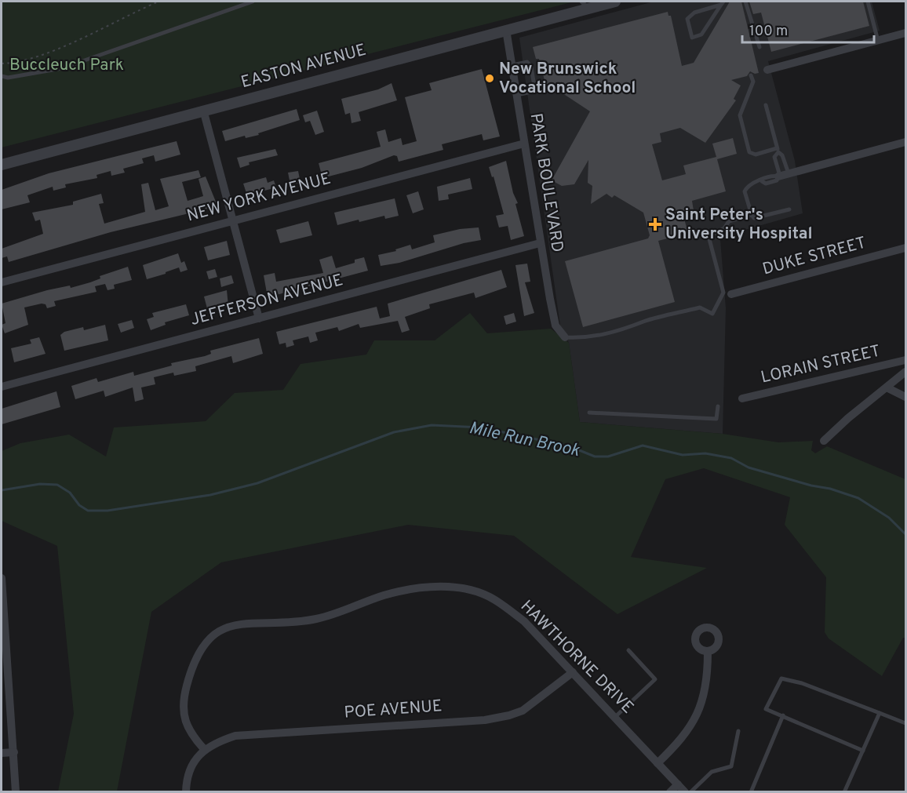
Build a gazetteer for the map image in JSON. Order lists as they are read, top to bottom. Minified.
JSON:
{"streets":{"street":["EASTON AVENUE","PARK BOULEVARD","NEW YORK AVENUE","DUKE STREET","JEFFERSON AVENUE","LORAIN STREET","HAWTHORNE DRIVE","POE AVENUE"]},"crossings":[["EASTON AVENUE","PARK BOULEVARD"],["PARK BOULEVARD","NEW YORK AVENUE"],["PARK BOULEVARD","JEFFERSON AVENUE"],["HAWTHORNE DRIVE","POE AVENUE"]],"water":["Mile Run Brook"],"parks":["Buccleuch Park"],"places":{"other":["New Brunswick Vocational School"],"health":["Saint Peter's University Hospital"]},"scale_bar":"100 m"}
